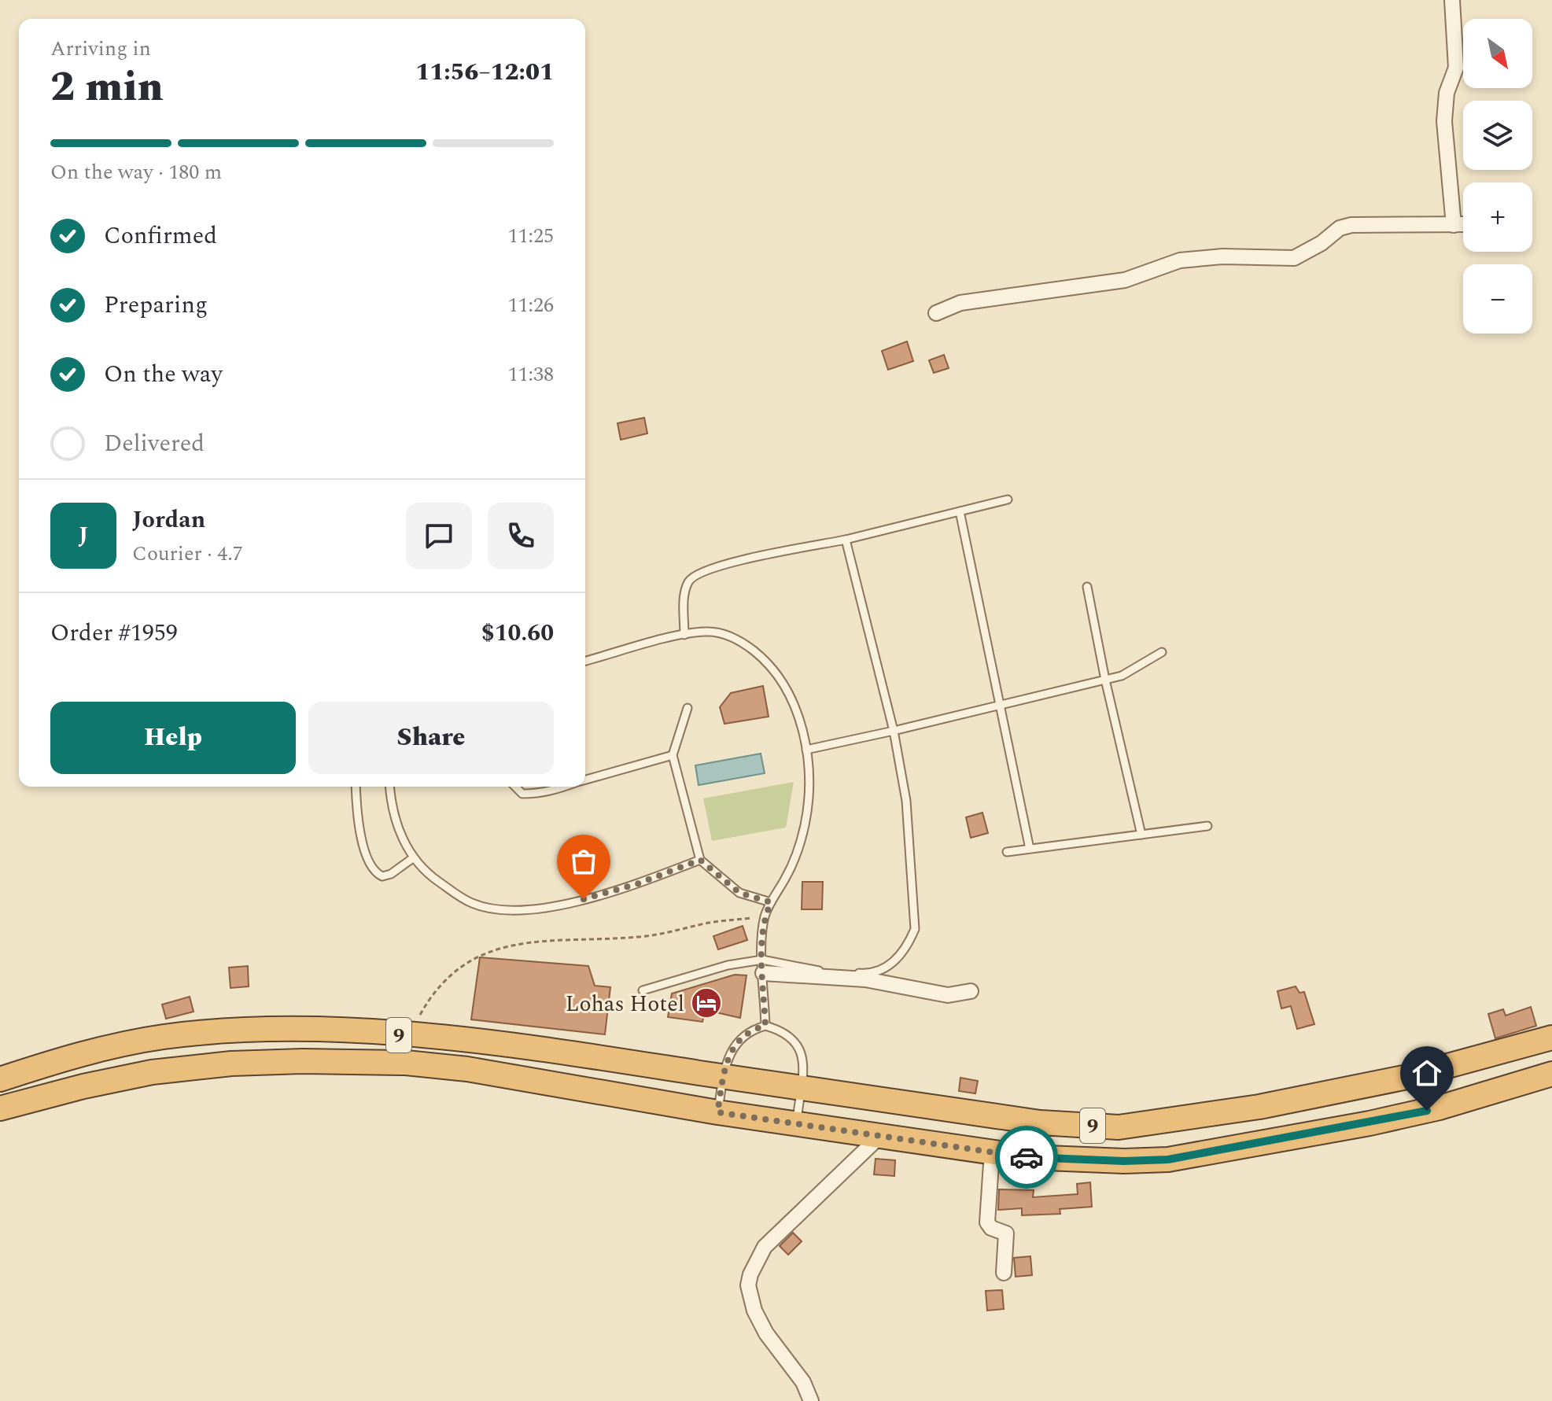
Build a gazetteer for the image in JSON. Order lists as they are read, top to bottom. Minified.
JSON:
{"streets":{"highway":["9"]},"places":{"hotel":["Lohas Hotel"]},"north":"bottom right","page":{"map_buttons":["+","−"],"heading":["2 min","Arriving in","11:56–12:01"],"panel":["Jordan","Courier · 4.7","Order #1959","$10.60"],"bar":"On the way · 180 m","list":[["Confirmed","11:25"],["Preparing","11:26"],["On the way","11:38"],"Delivered"],"round":"J","buttons":["Help","Share"]}}
